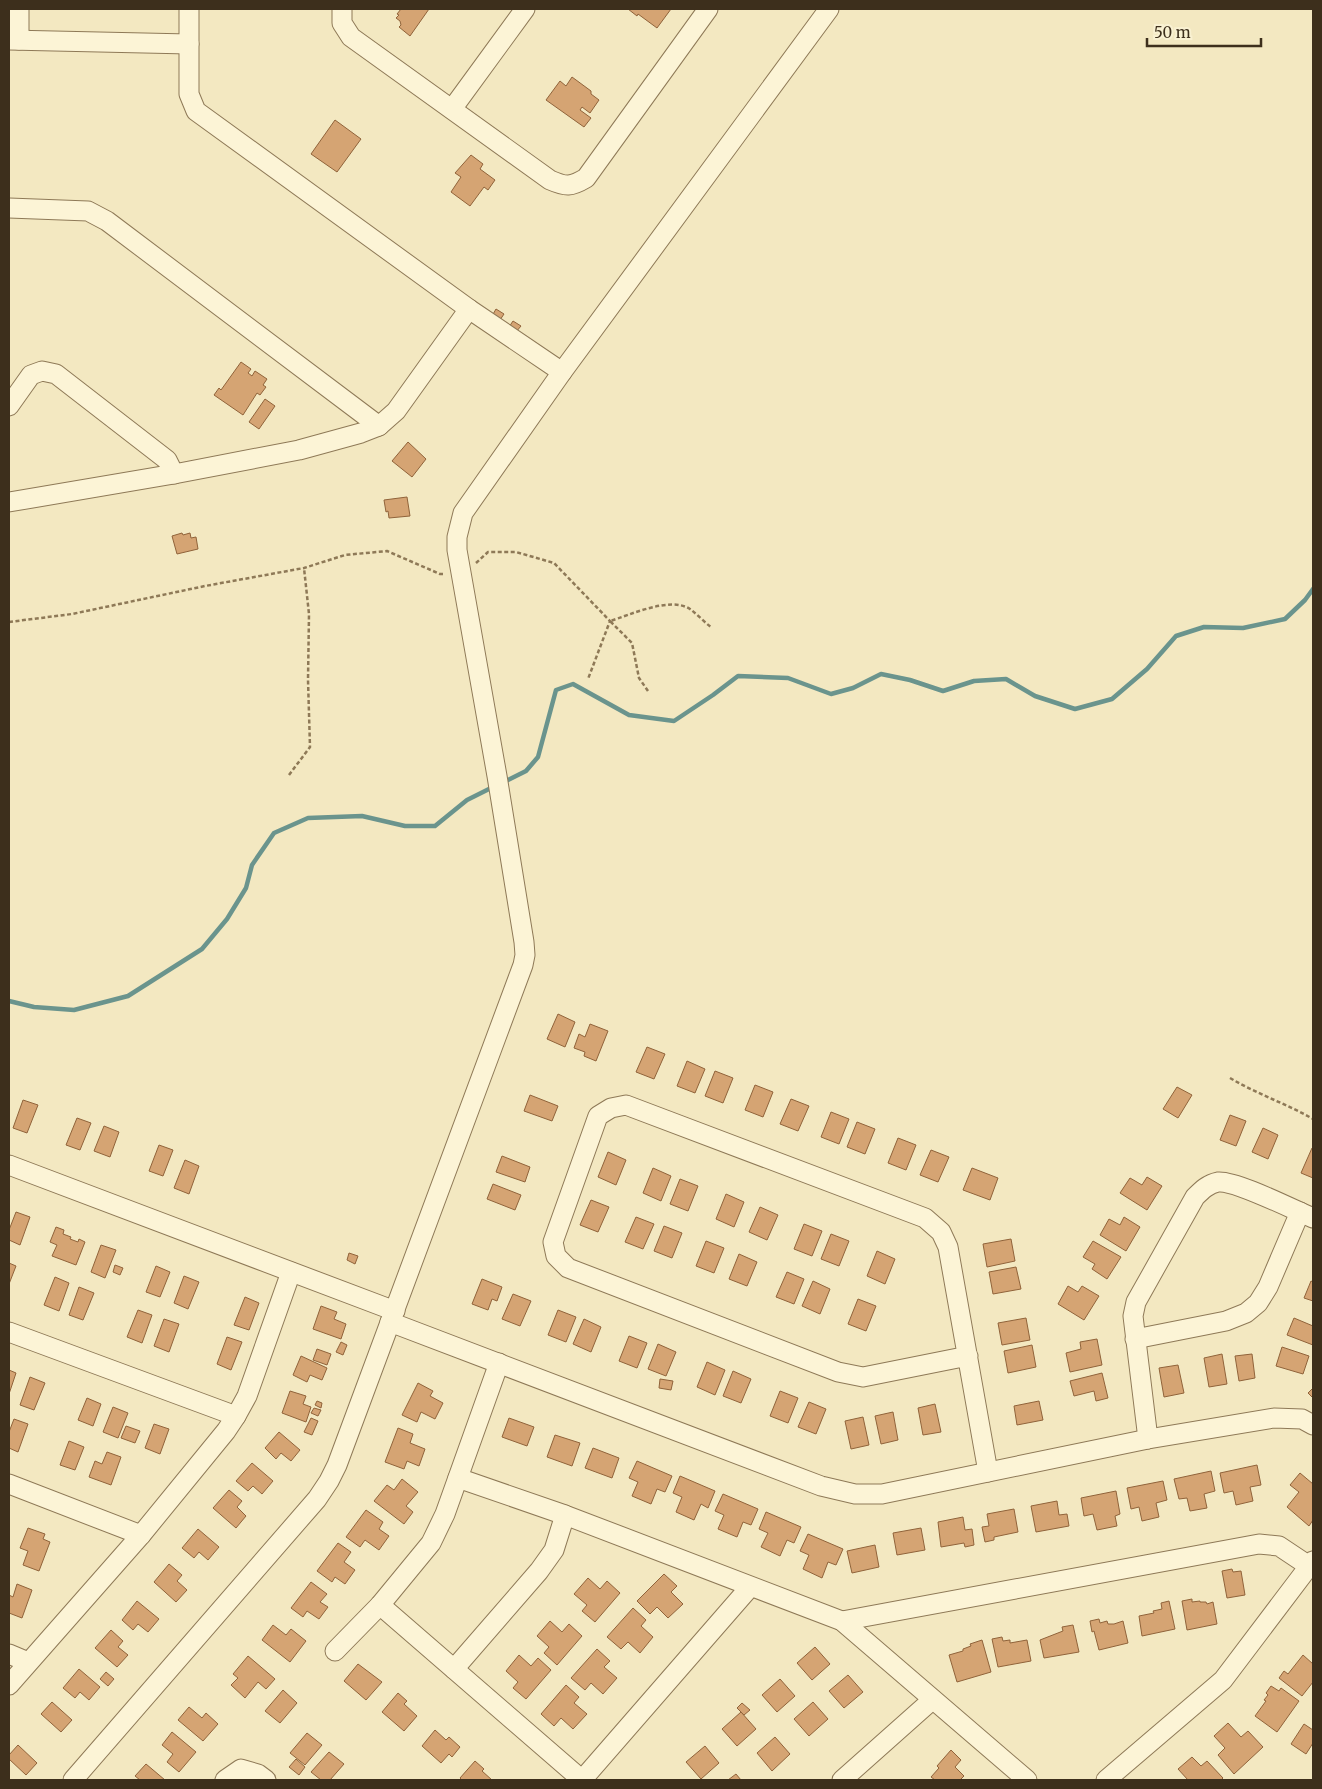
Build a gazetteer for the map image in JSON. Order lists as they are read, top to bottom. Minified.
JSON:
{"scale_bar":"50 m"}
